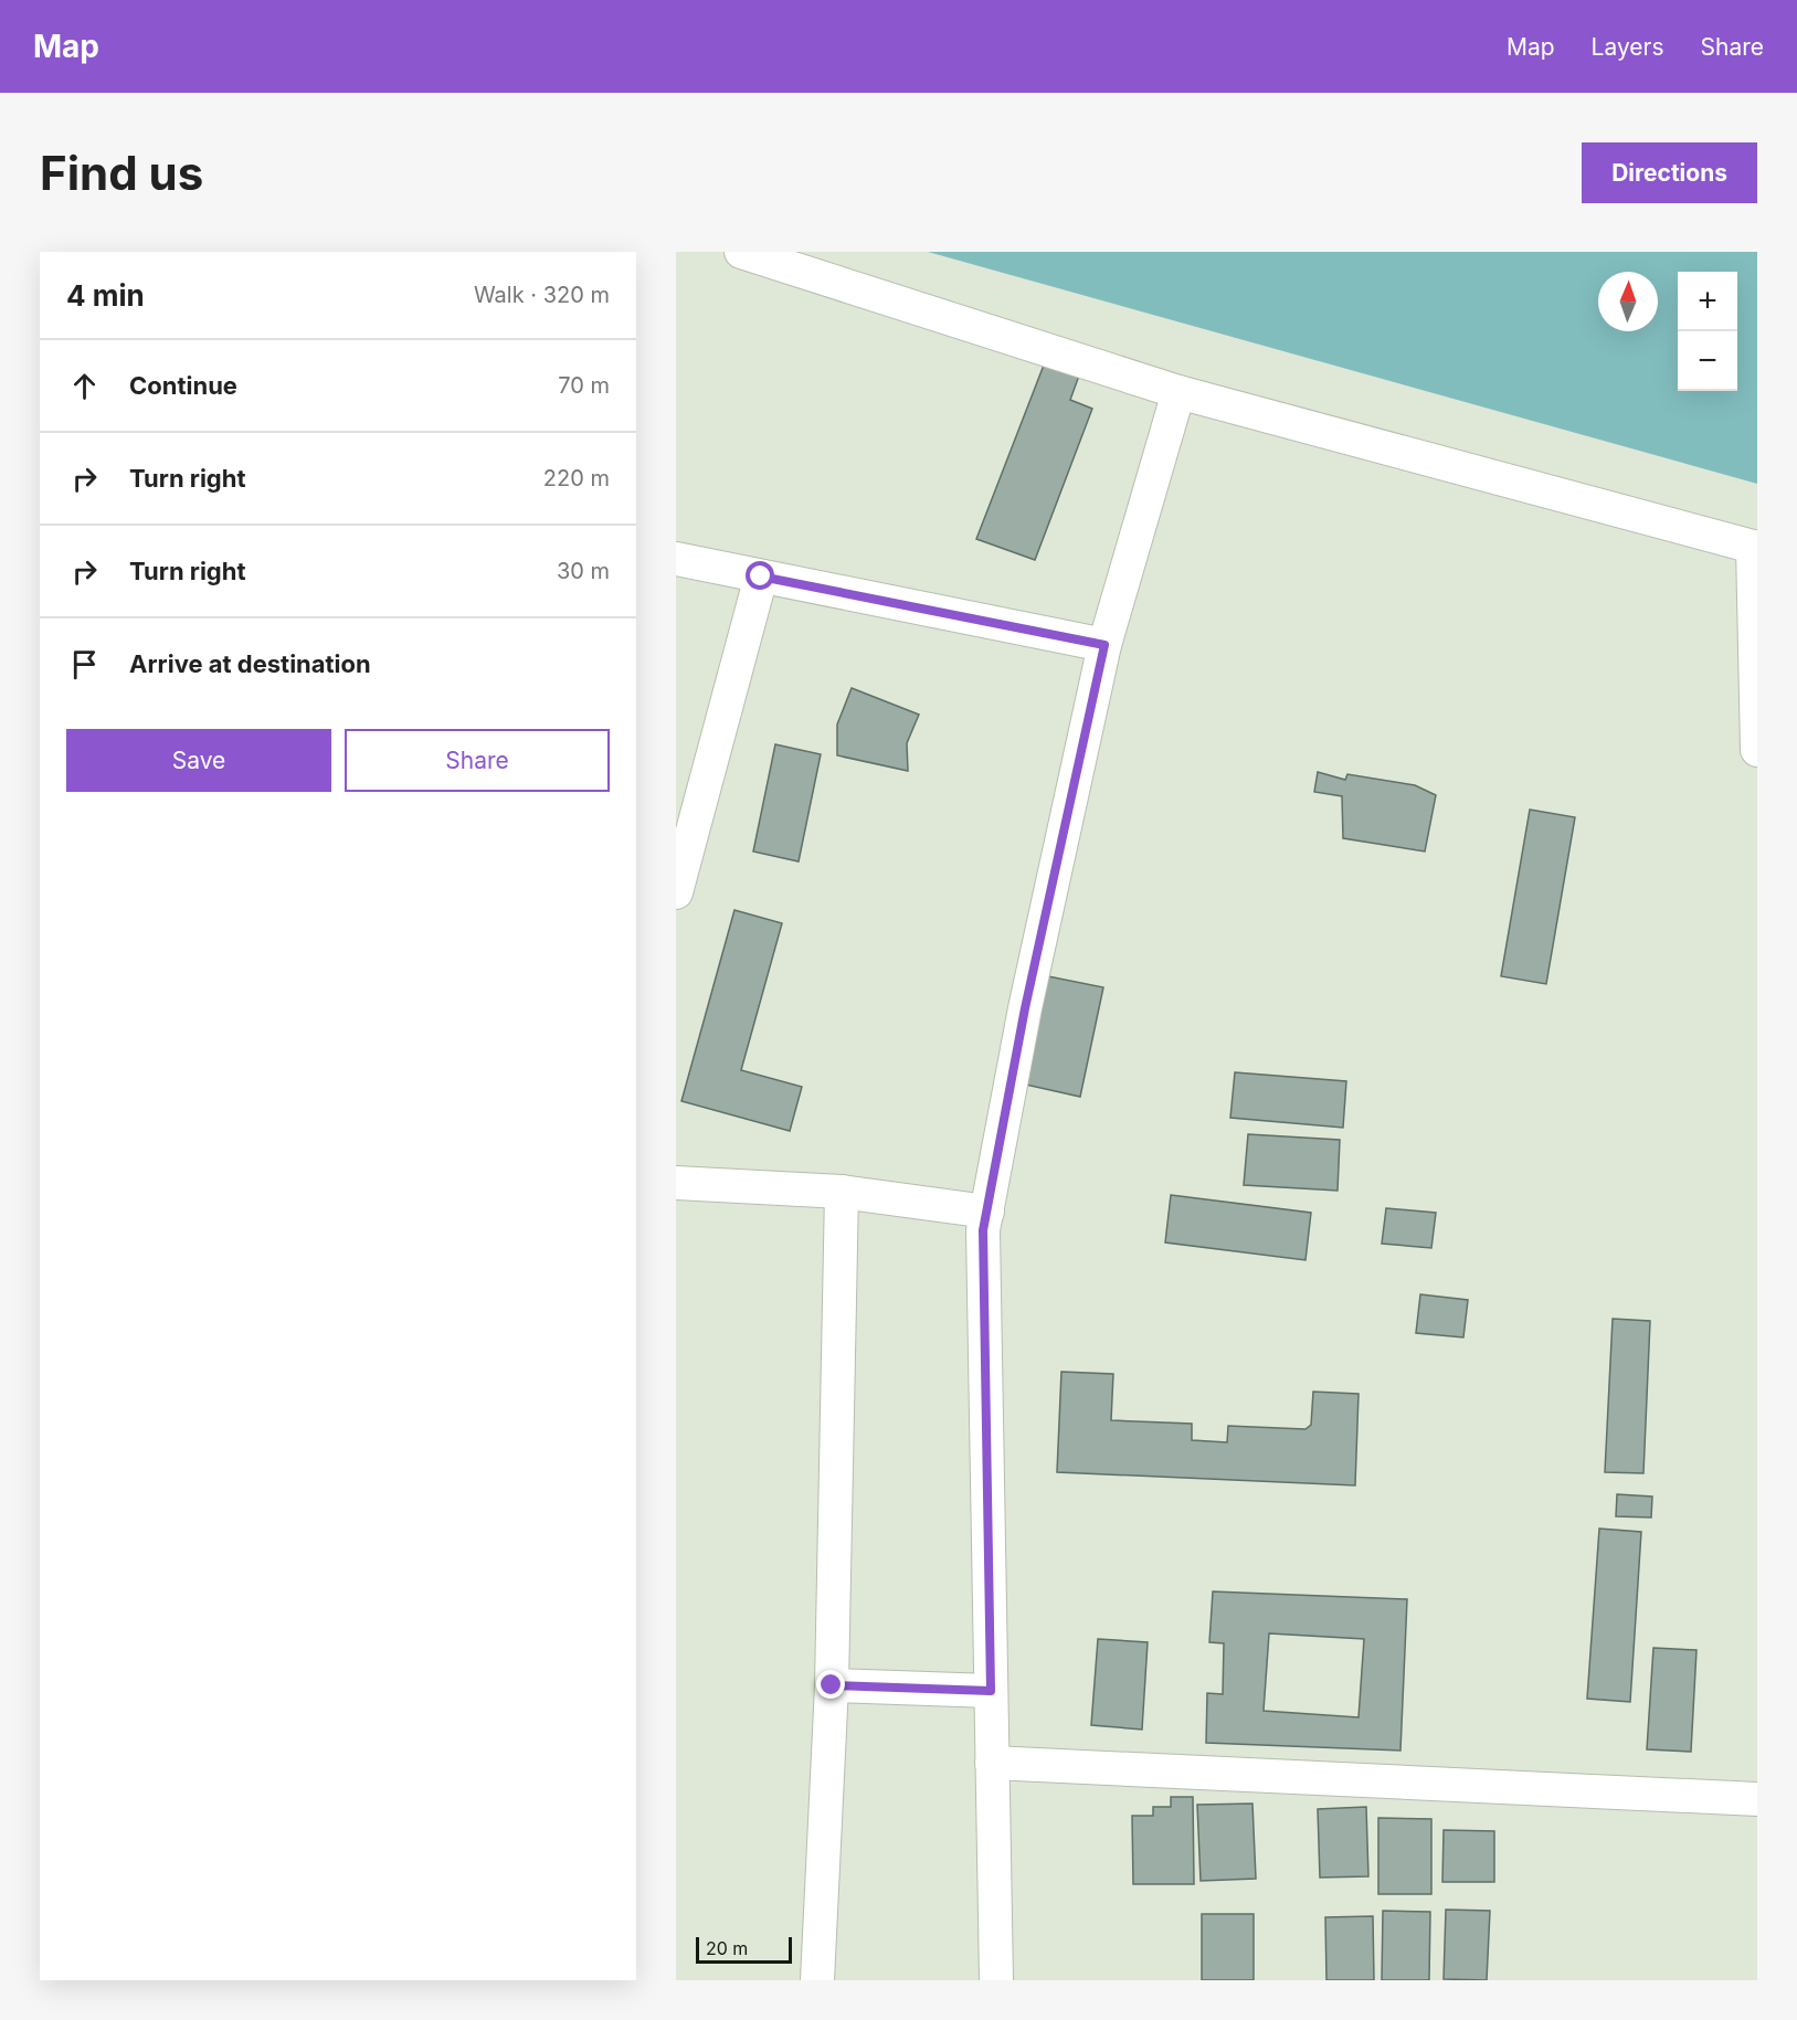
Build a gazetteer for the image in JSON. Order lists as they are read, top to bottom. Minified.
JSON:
{"scale_bar":"20 m","north":"top","page":{"header":"Map","nav":["Map","Layers","Share"],"buttons":["Directions",["Save","Share"]],"title":"Find us","heading":["4 min","Walk · 320 m"],"map_buttons":["+","−"],"list":[["Continue","70 m"],["Turn right","220 m"],["Turn right","30 m"],"Arrive at destination"],"scale":"20 m"}}
